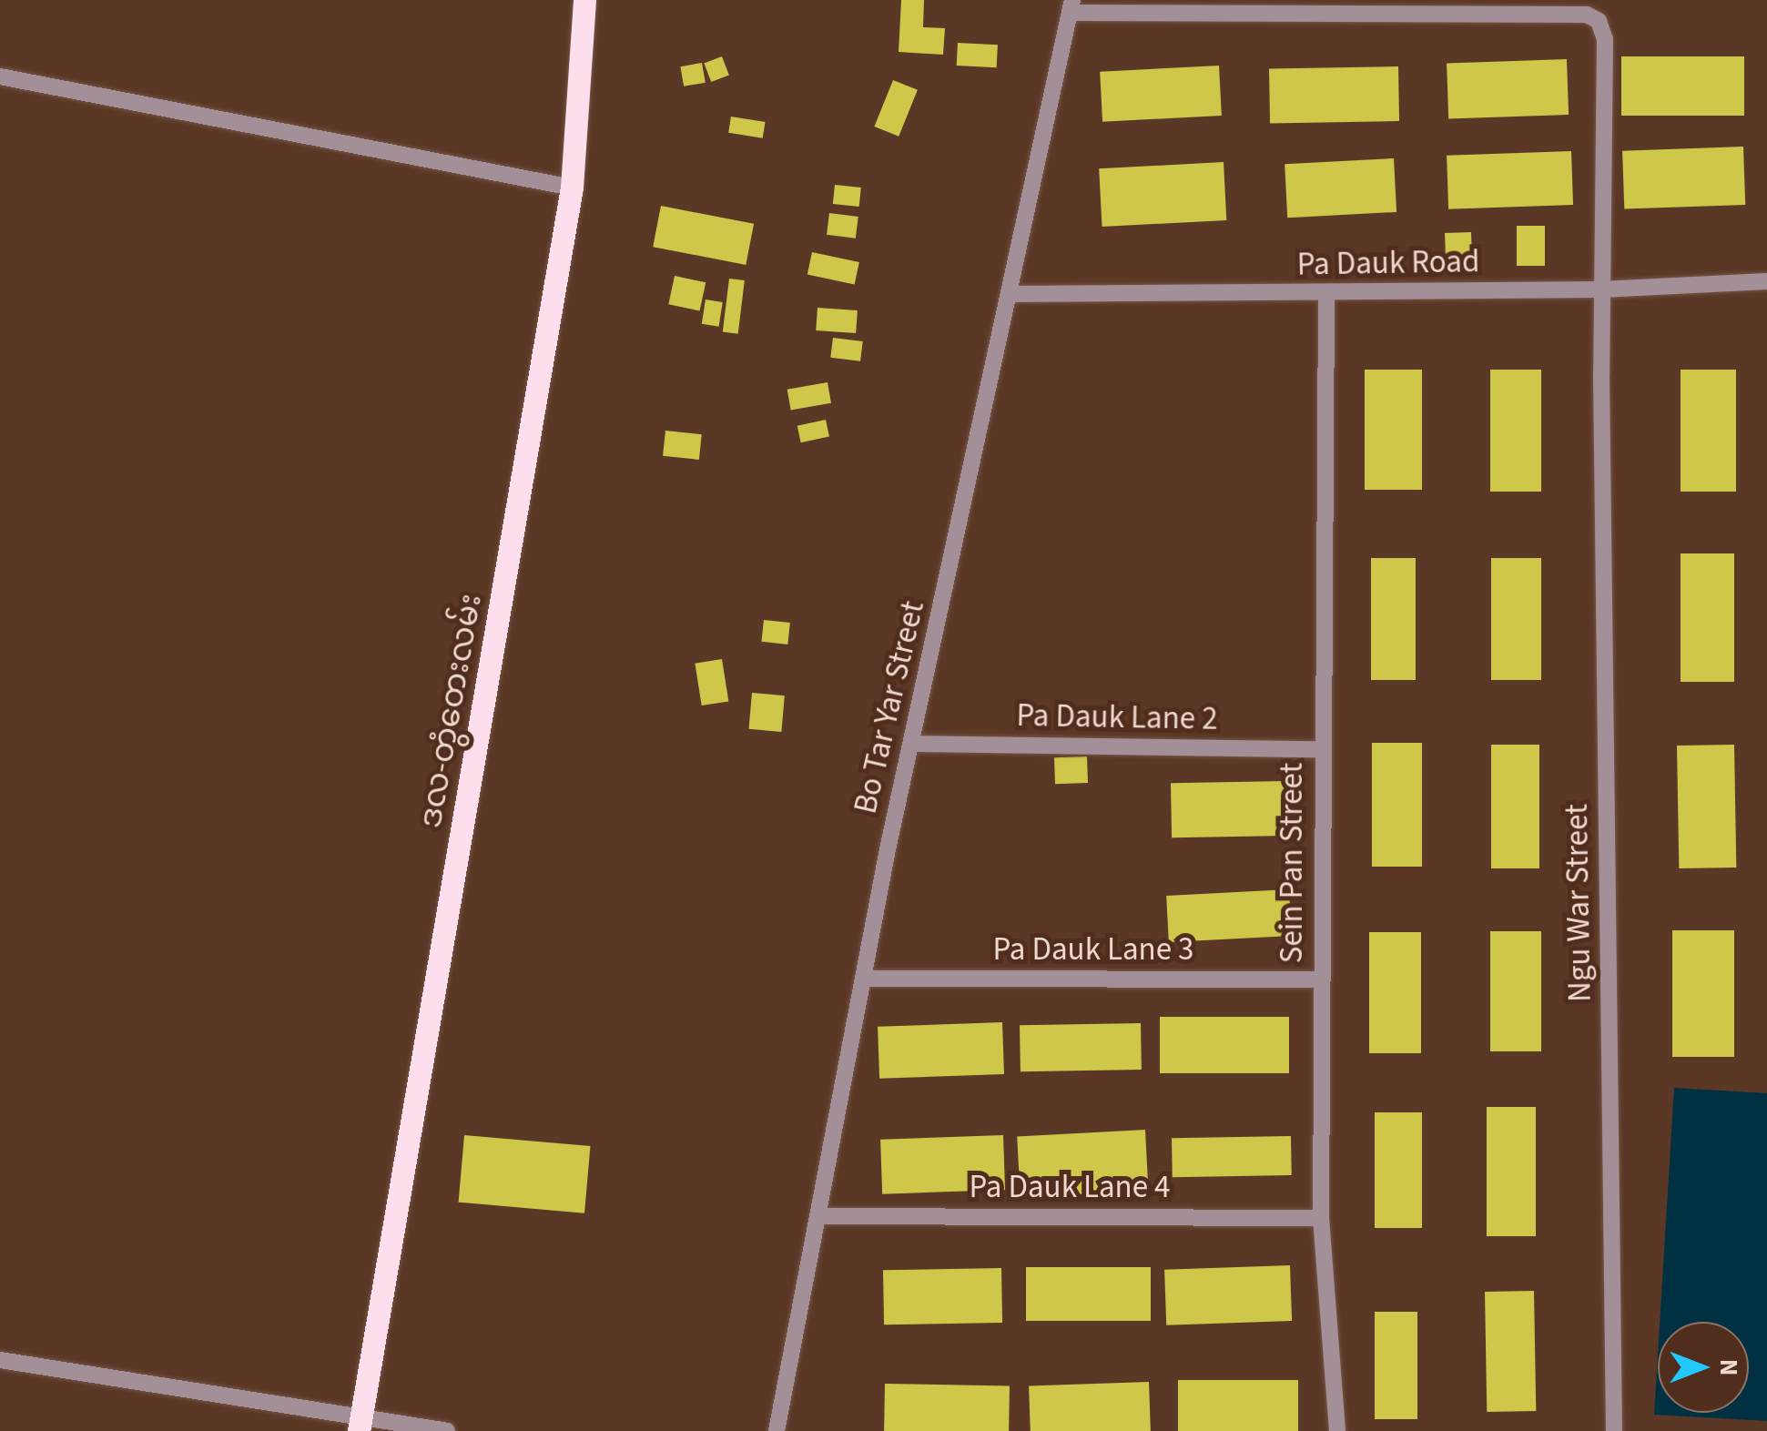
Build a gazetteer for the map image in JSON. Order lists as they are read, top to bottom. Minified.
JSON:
{"streets":{"main road":["ဒလ-တွံတေးလမ်း"],"street":["Pa Dauk Road","Bo Tar Yar Street","Pa Dauk Lane 2","Sein Pan Street","Ngu War Street","Pa Dauk Lane 3","Pa Dauk Lane 4"]},"crossings":[["Pa Dauk Road","Bo Tar Yar Street"],["Pa Dauk Road","Sein Pan Street"],["Pa Dauk Road","Ngu War Street"],["Bo Tar Yar Street","Pa Dauk Lane 2"],["Bo Tar Yar Street","Pa Dauk Lane 3"],["Bo Tar Yar Street","Pa Dauk Lane 4"],["Pa Dauk Lane 2","Sein Pan Street"],["Sein Pan Street","Pa Dauk Lane 3"],["Sein Pan Street","Pa Dauk Lane 4"]],"north":"right"}
